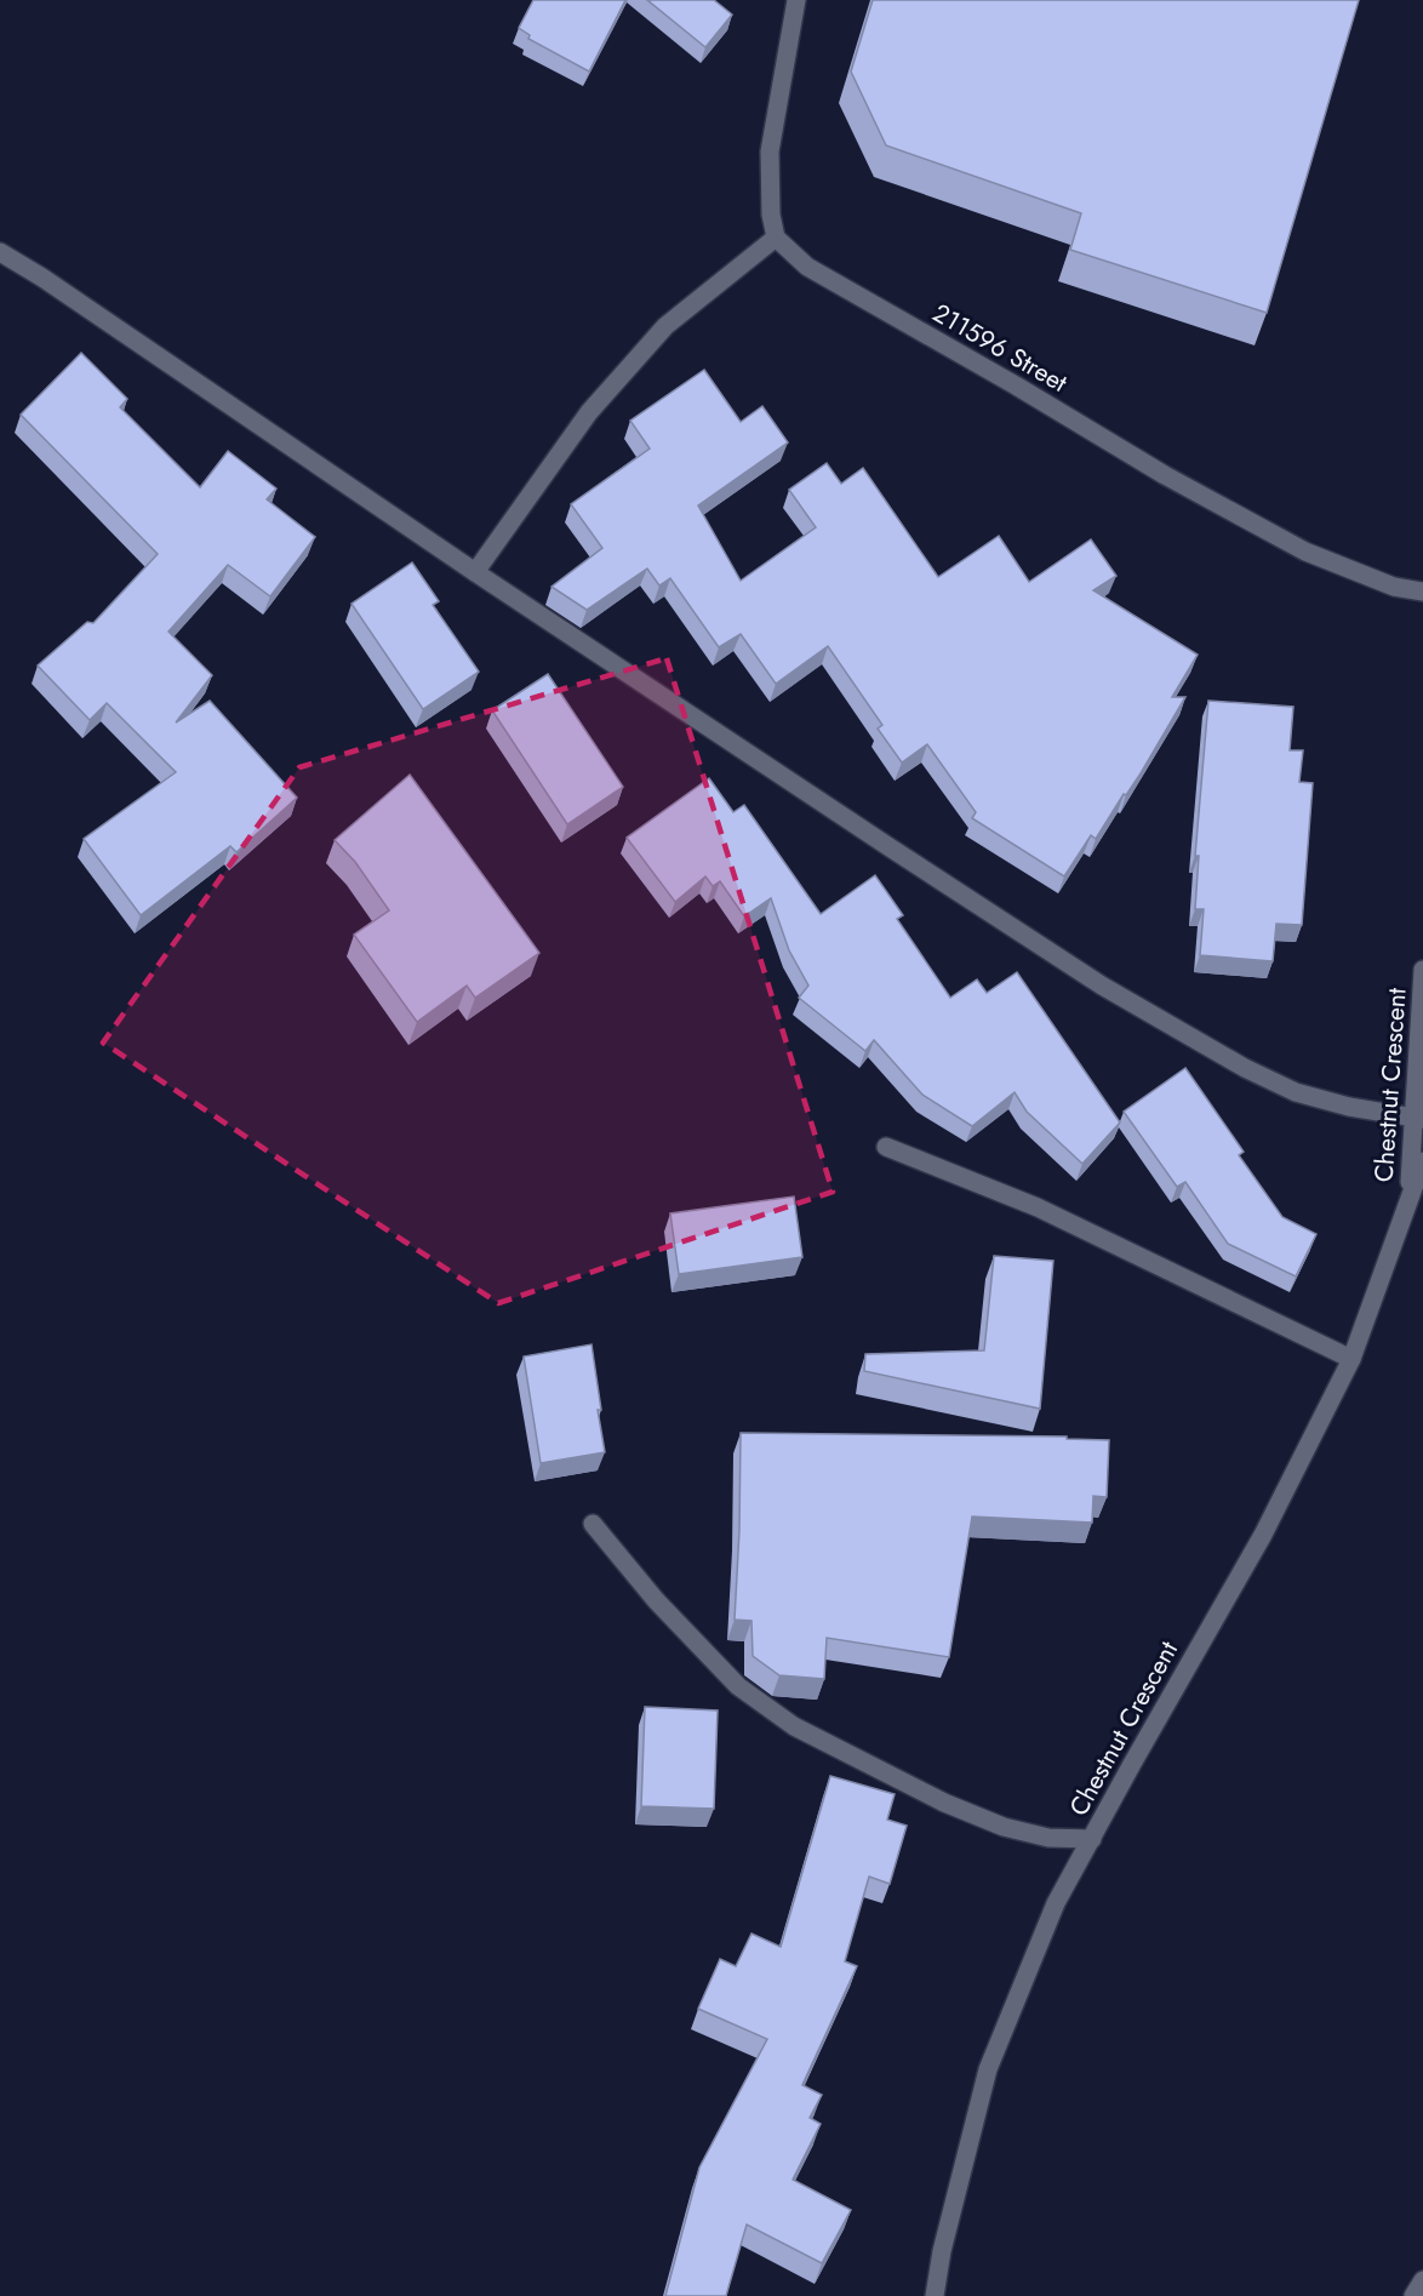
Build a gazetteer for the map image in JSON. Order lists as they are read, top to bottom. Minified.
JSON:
{"streets":{"street":["211596 Street","Chestnut Crescent"]}}
